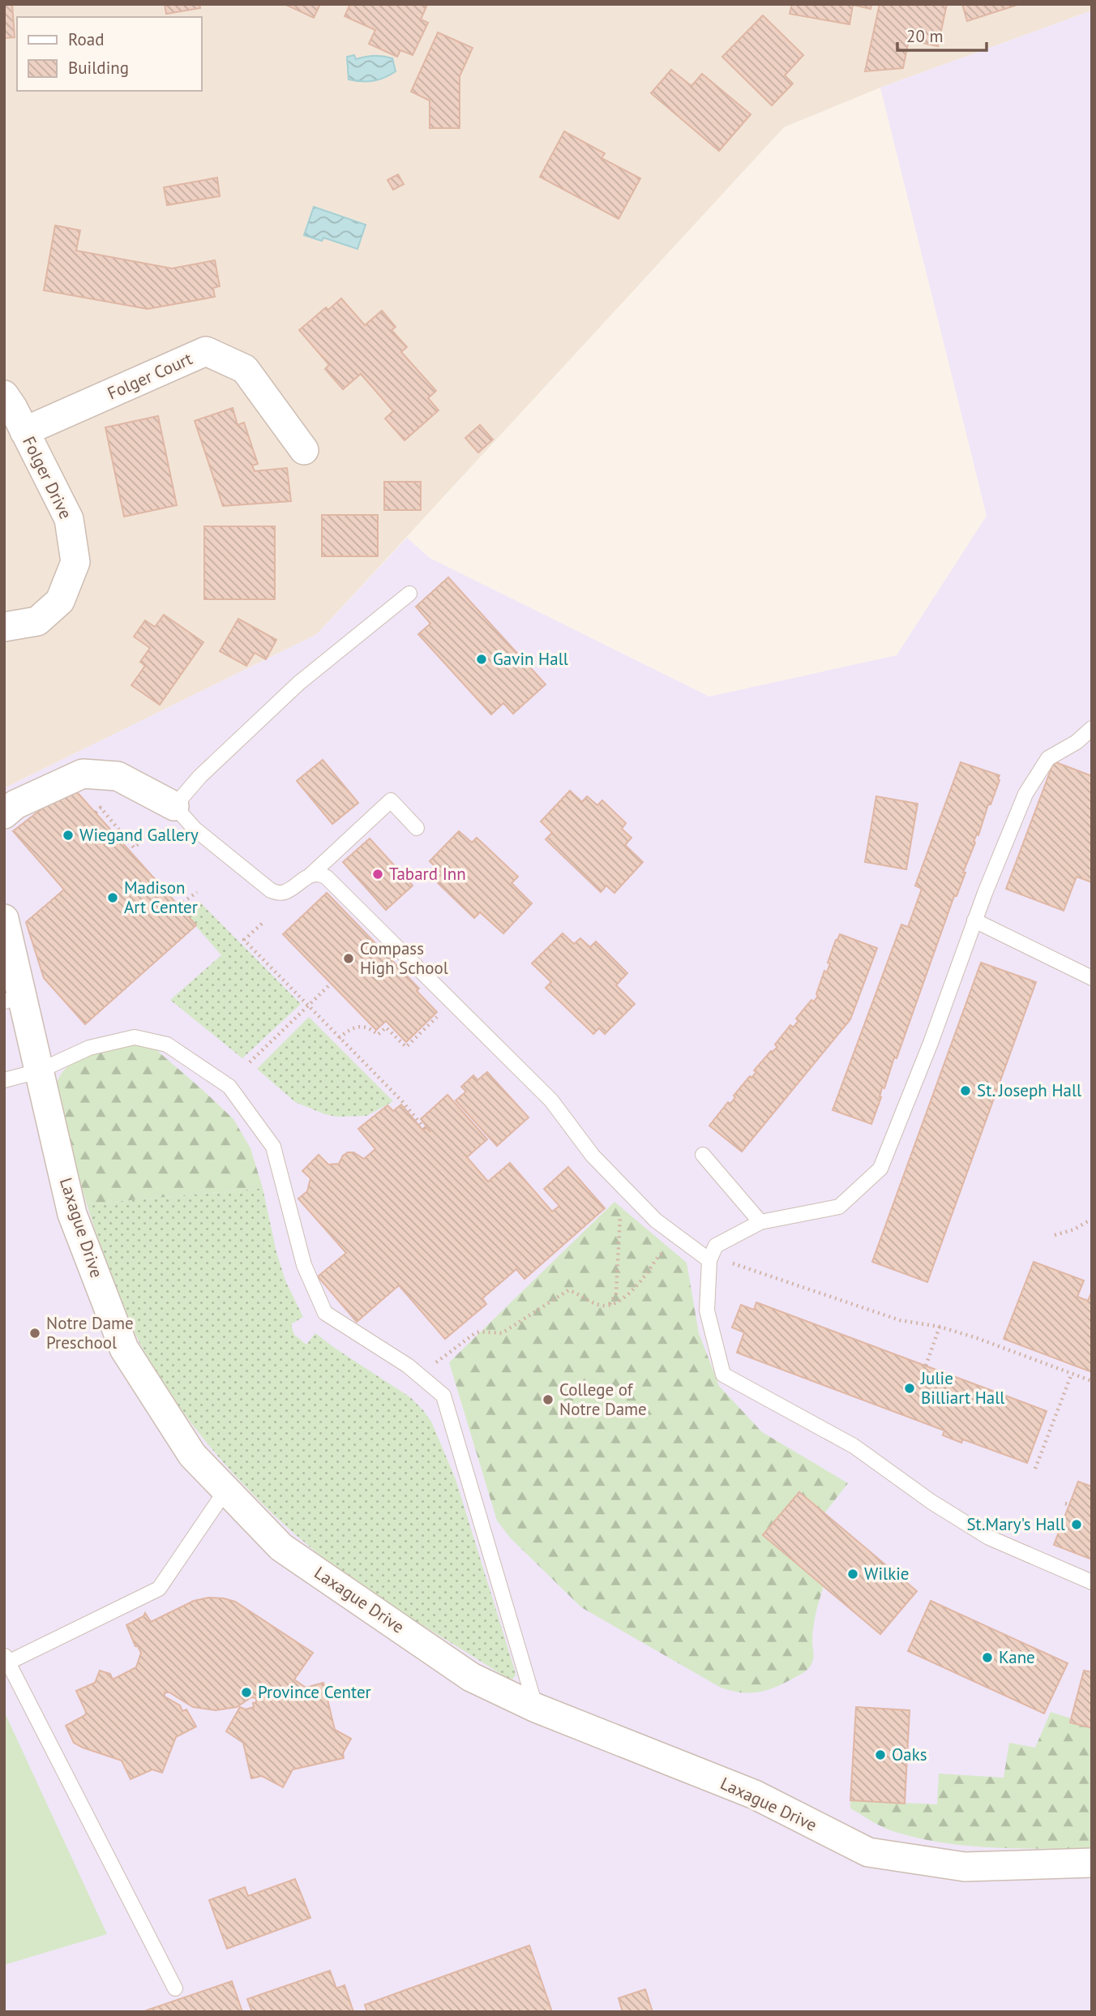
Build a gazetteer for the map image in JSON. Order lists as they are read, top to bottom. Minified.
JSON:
{"streets":{"street":["Folger Court","Folger Drive","Laxague Drive"]},"crossings":[["Folger Court","Folger Drive"]],"places":["Gavin Hall","Wiegand Gallery","Tabard Inn","Madison Art Center","Compass High School","St. Joseph Hall","Notre Dame Preschool","Julie Billiart Hall","College of Notre Dame","St.Mary's Hall","Wilkie","Kane","Province Center","Oaks"],"legend":["Road","Building"],"scale_bar":"20 m"}
